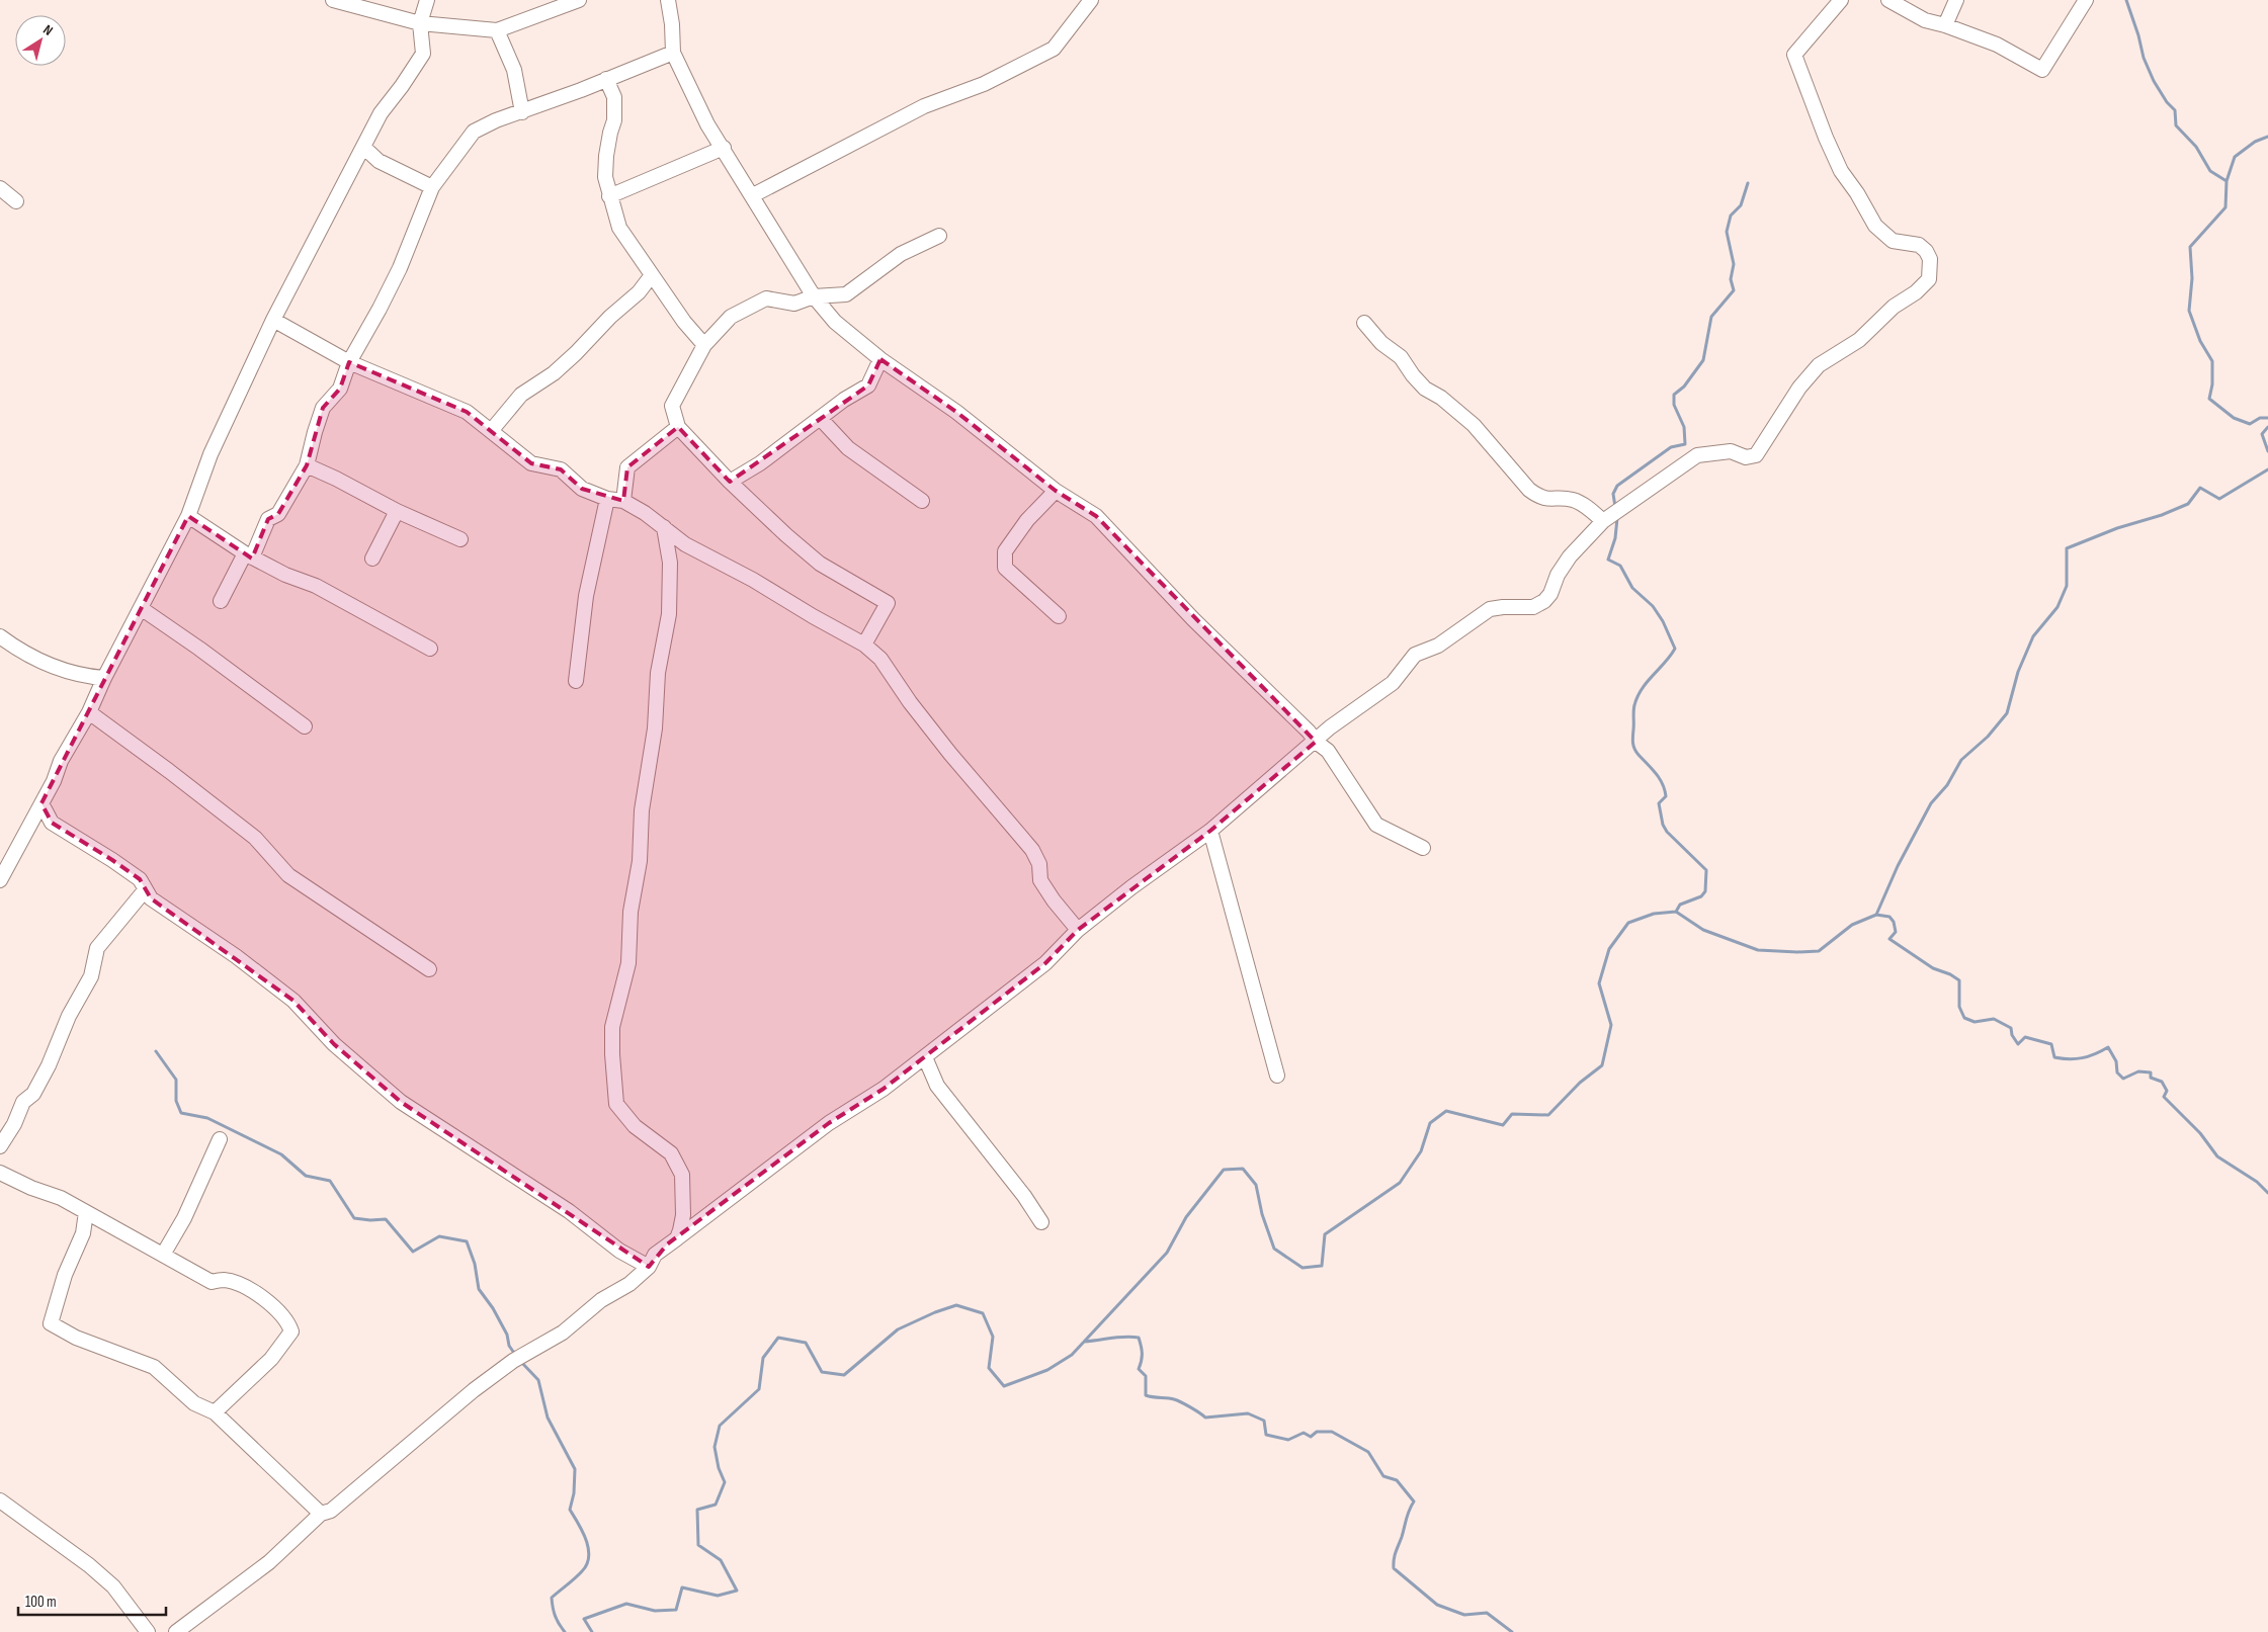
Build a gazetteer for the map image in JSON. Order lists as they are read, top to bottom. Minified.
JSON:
{"scale_bar":"100 m","north":"top right"}
